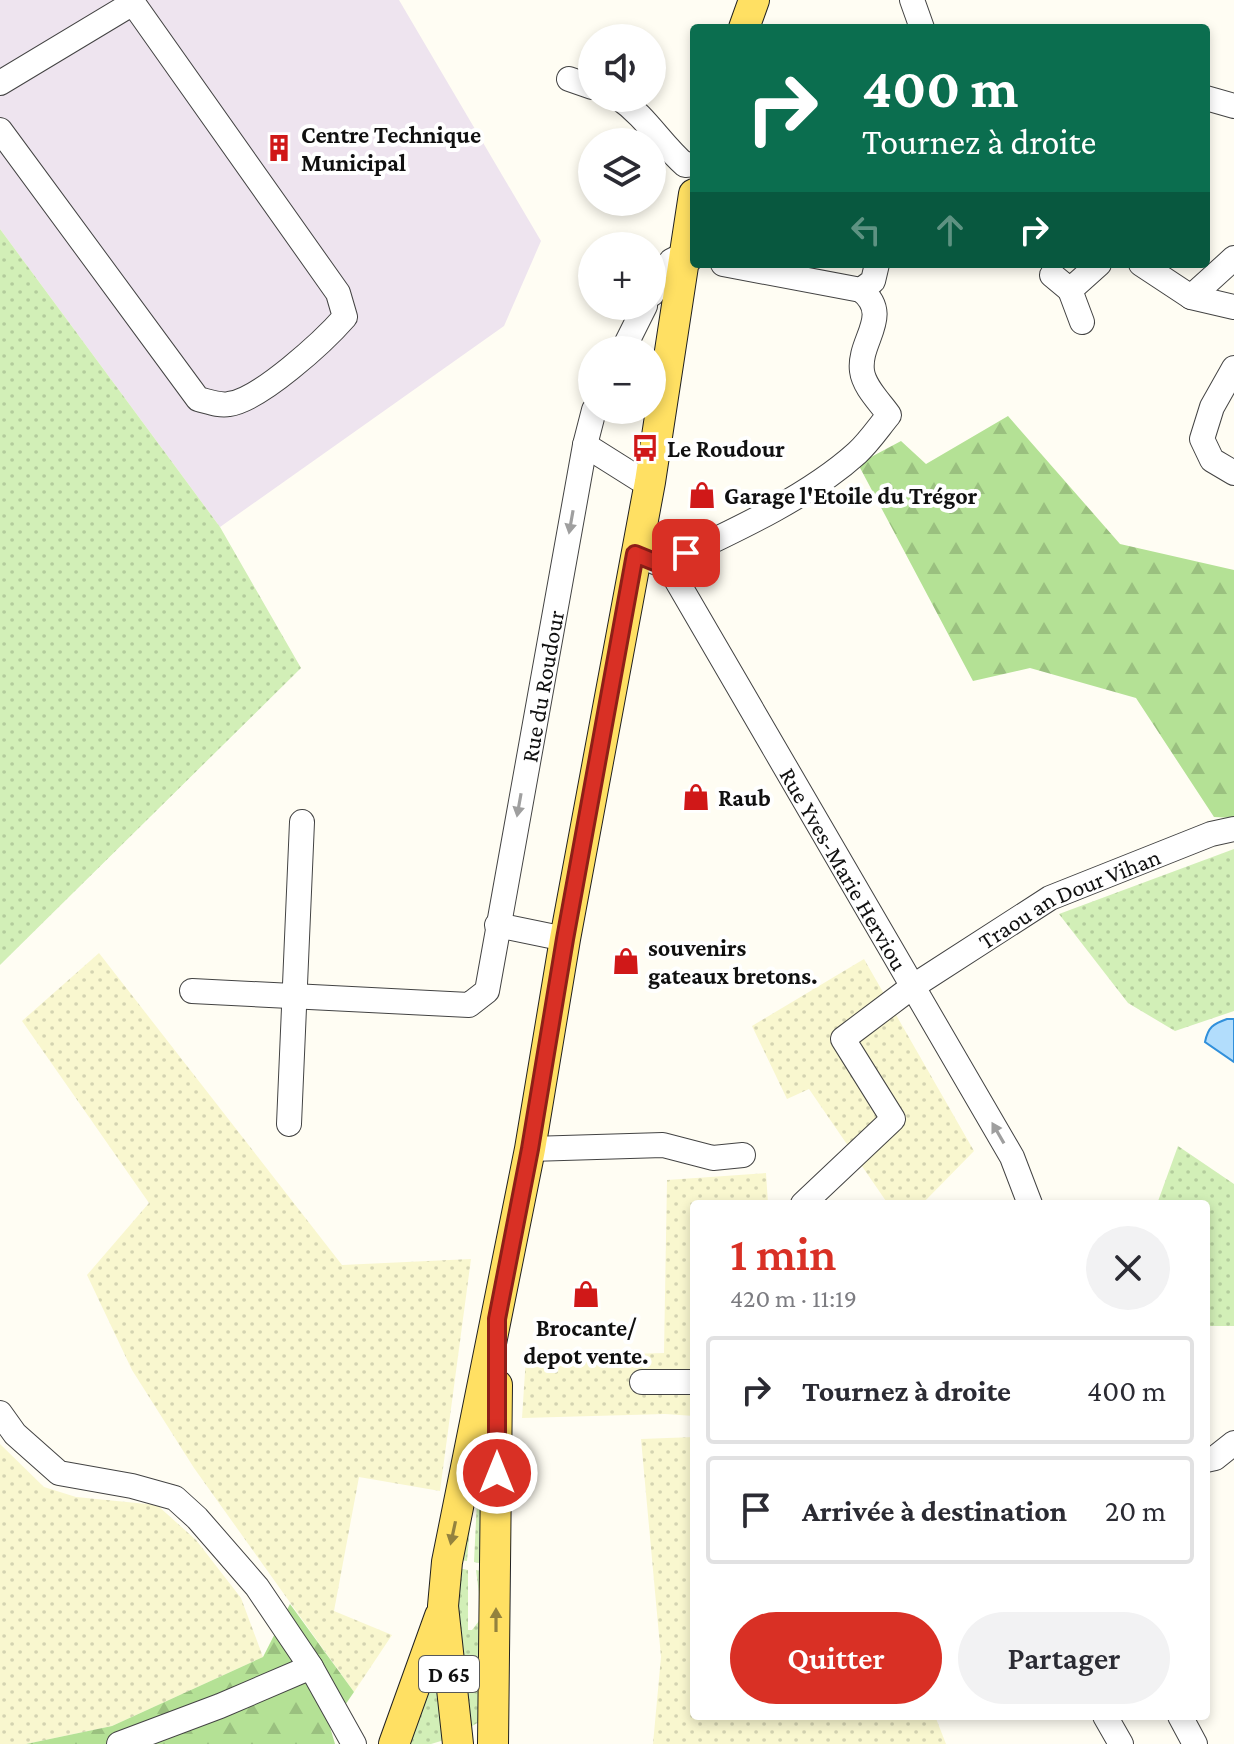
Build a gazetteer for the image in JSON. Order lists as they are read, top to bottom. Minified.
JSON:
{"streets":{"main road":["D 65"],"street":["Rue du Roudour","Rue Yves-Marie Herviou","Traou an Dour Vihan"]},"crossings":[["Rue Yves-Marie Herviou","Traou an Dour Vihan"]],"one_way":["Rue du Roudour"],"places":{"building":["Centre Technique Municipal"],"bus stop":["Le Roudour"],"shop":["Garage l'Etoile du Trégor","Raub","souvenirs gateaux bretons.","Brocante/ depot vente."]},"page":{"map_buttons":["+","−"],"turn":["400 m","Tournez à droite"],"heading":["1 min","420 m · 11:19"],"list":[{"name":"Tournez à droite","value":"400 m"},{"name":"Arrivée à destination","value":"20 m"}],"buttons":["Quitter","Partager"]}}
